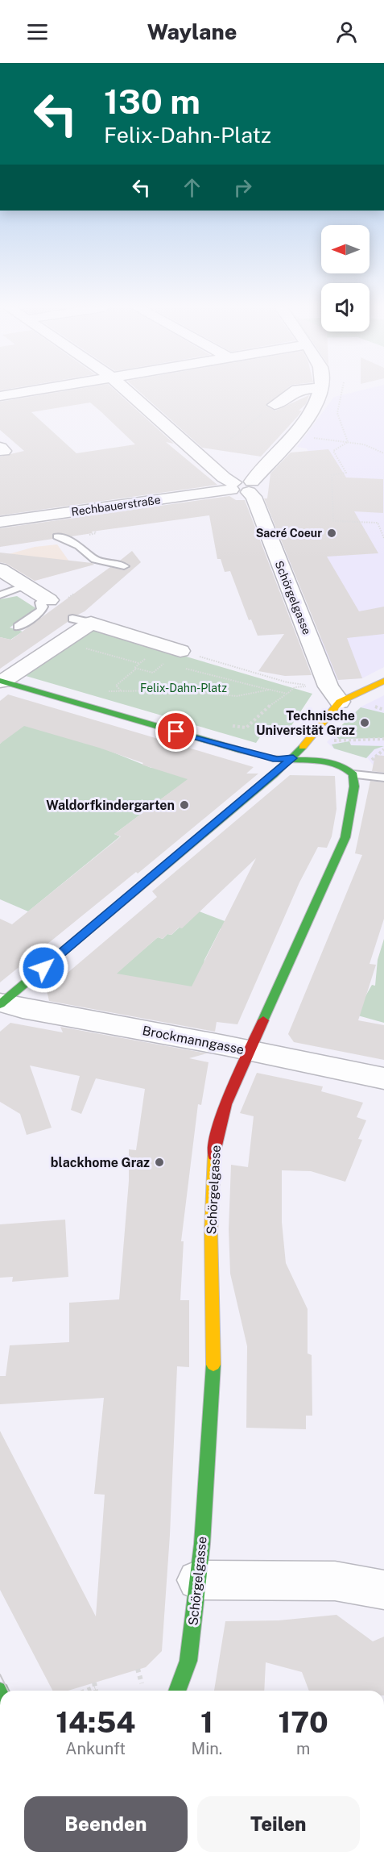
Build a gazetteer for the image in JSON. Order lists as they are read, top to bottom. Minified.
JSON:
{"streets":{"street":["Rechbauerstraße","Schörgelgasse","Brockmanngasse"]},"crossings":[["Rechbauerstraße","Schörgelgasse"],["Schörgelgasse","Brockmanngasse"]],"parks":["Felix-Dahn-Platz"],"places":["Sacré Coeur","Technische Universität Graz","Waldorfkindergarten","blackhome Graz"],"north":"left","page":{"header":"Waylane","turn":["130 m","Felix-Dahn-Platz"],"eta":["14:54","Ankunft","1","Min.","170","m"],"buttons":["Beenden","Teilen"]}}
